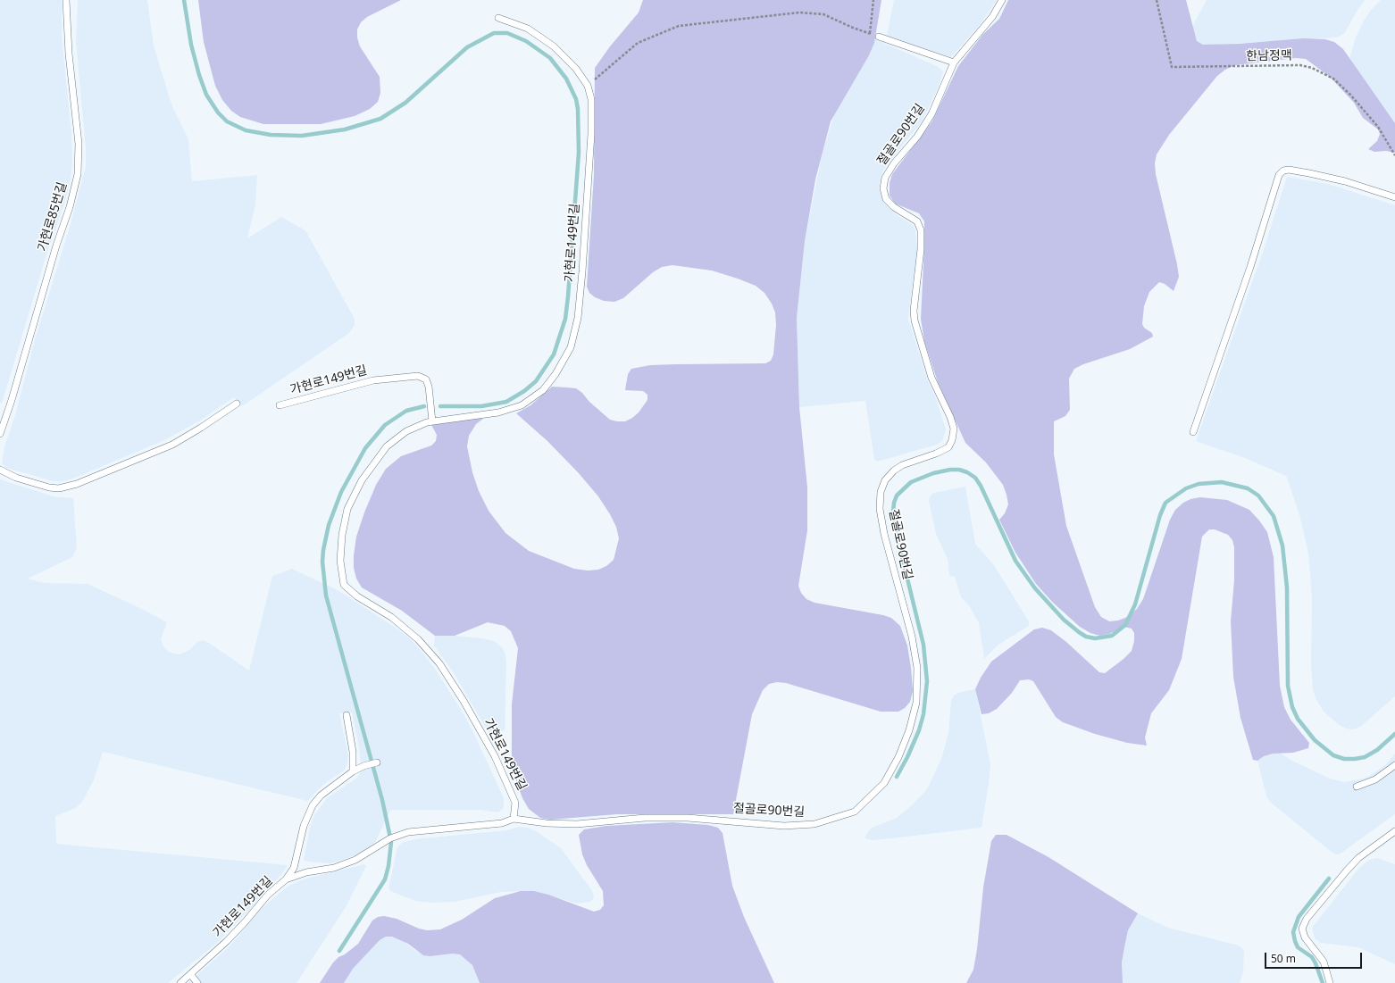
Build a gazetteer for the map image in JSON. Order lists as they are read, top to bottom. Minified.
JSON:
{"streets":{"lane":["절골로90번길","가현로85번길","가현로149번길"],"path":["한남정맥"]},"crossings":[["절골로90번길","가현로149번길"]],"scale_bar":"50 m"}
